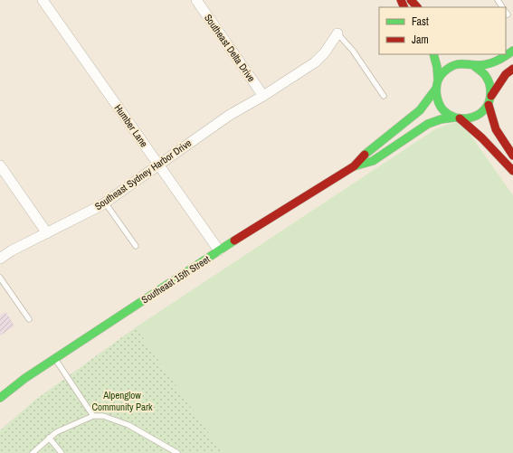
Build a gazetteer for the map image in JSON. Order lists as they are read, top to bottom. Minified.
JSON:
{"streets":{"main road":["Southeast 15th Street"],"street":["Southeast Delta Drive","Humber Lane","Southeast Sydney Harbor Drive"]},"crossings":[["Southeast Delta Drive","Southeast Sydney Harbor Drive"],["Humber Lane","Southeast Sydney Harbor Drive"],["Humber Lane","Southeast 15th Street"]],"parks":["Alpenglow Community Park"],"legend":["Fast","Jam"]}
